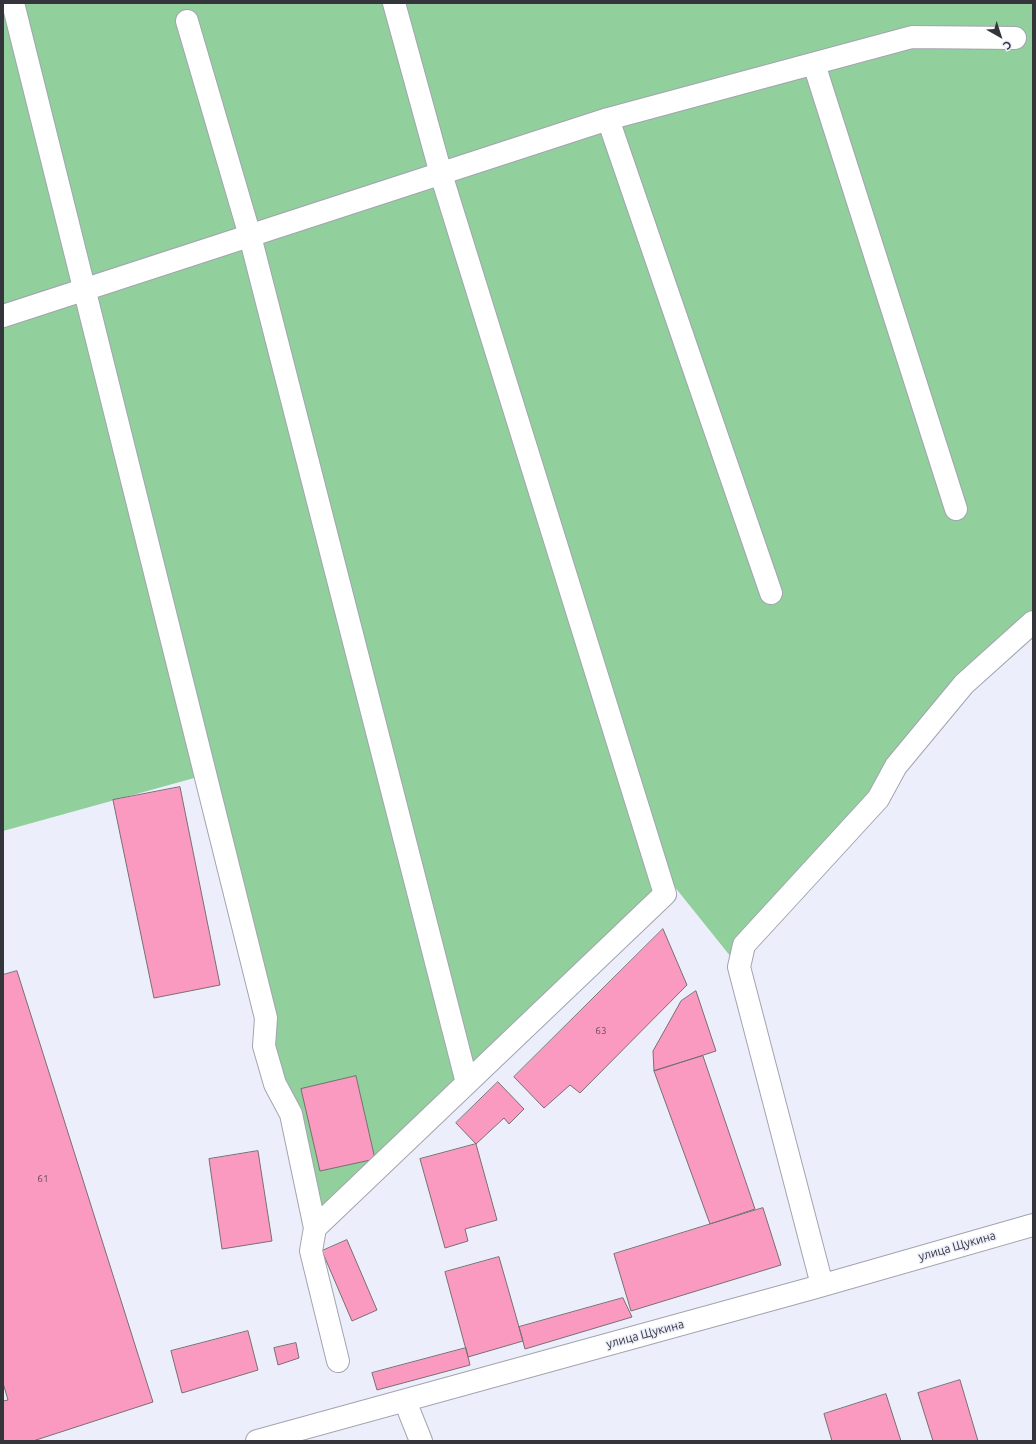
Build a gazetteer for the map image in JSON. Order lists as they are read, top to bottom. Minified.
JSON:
{"streets":{"street":["улица Щукина"]},"house_numbers":["63","61"],"north":"bottom right"}
